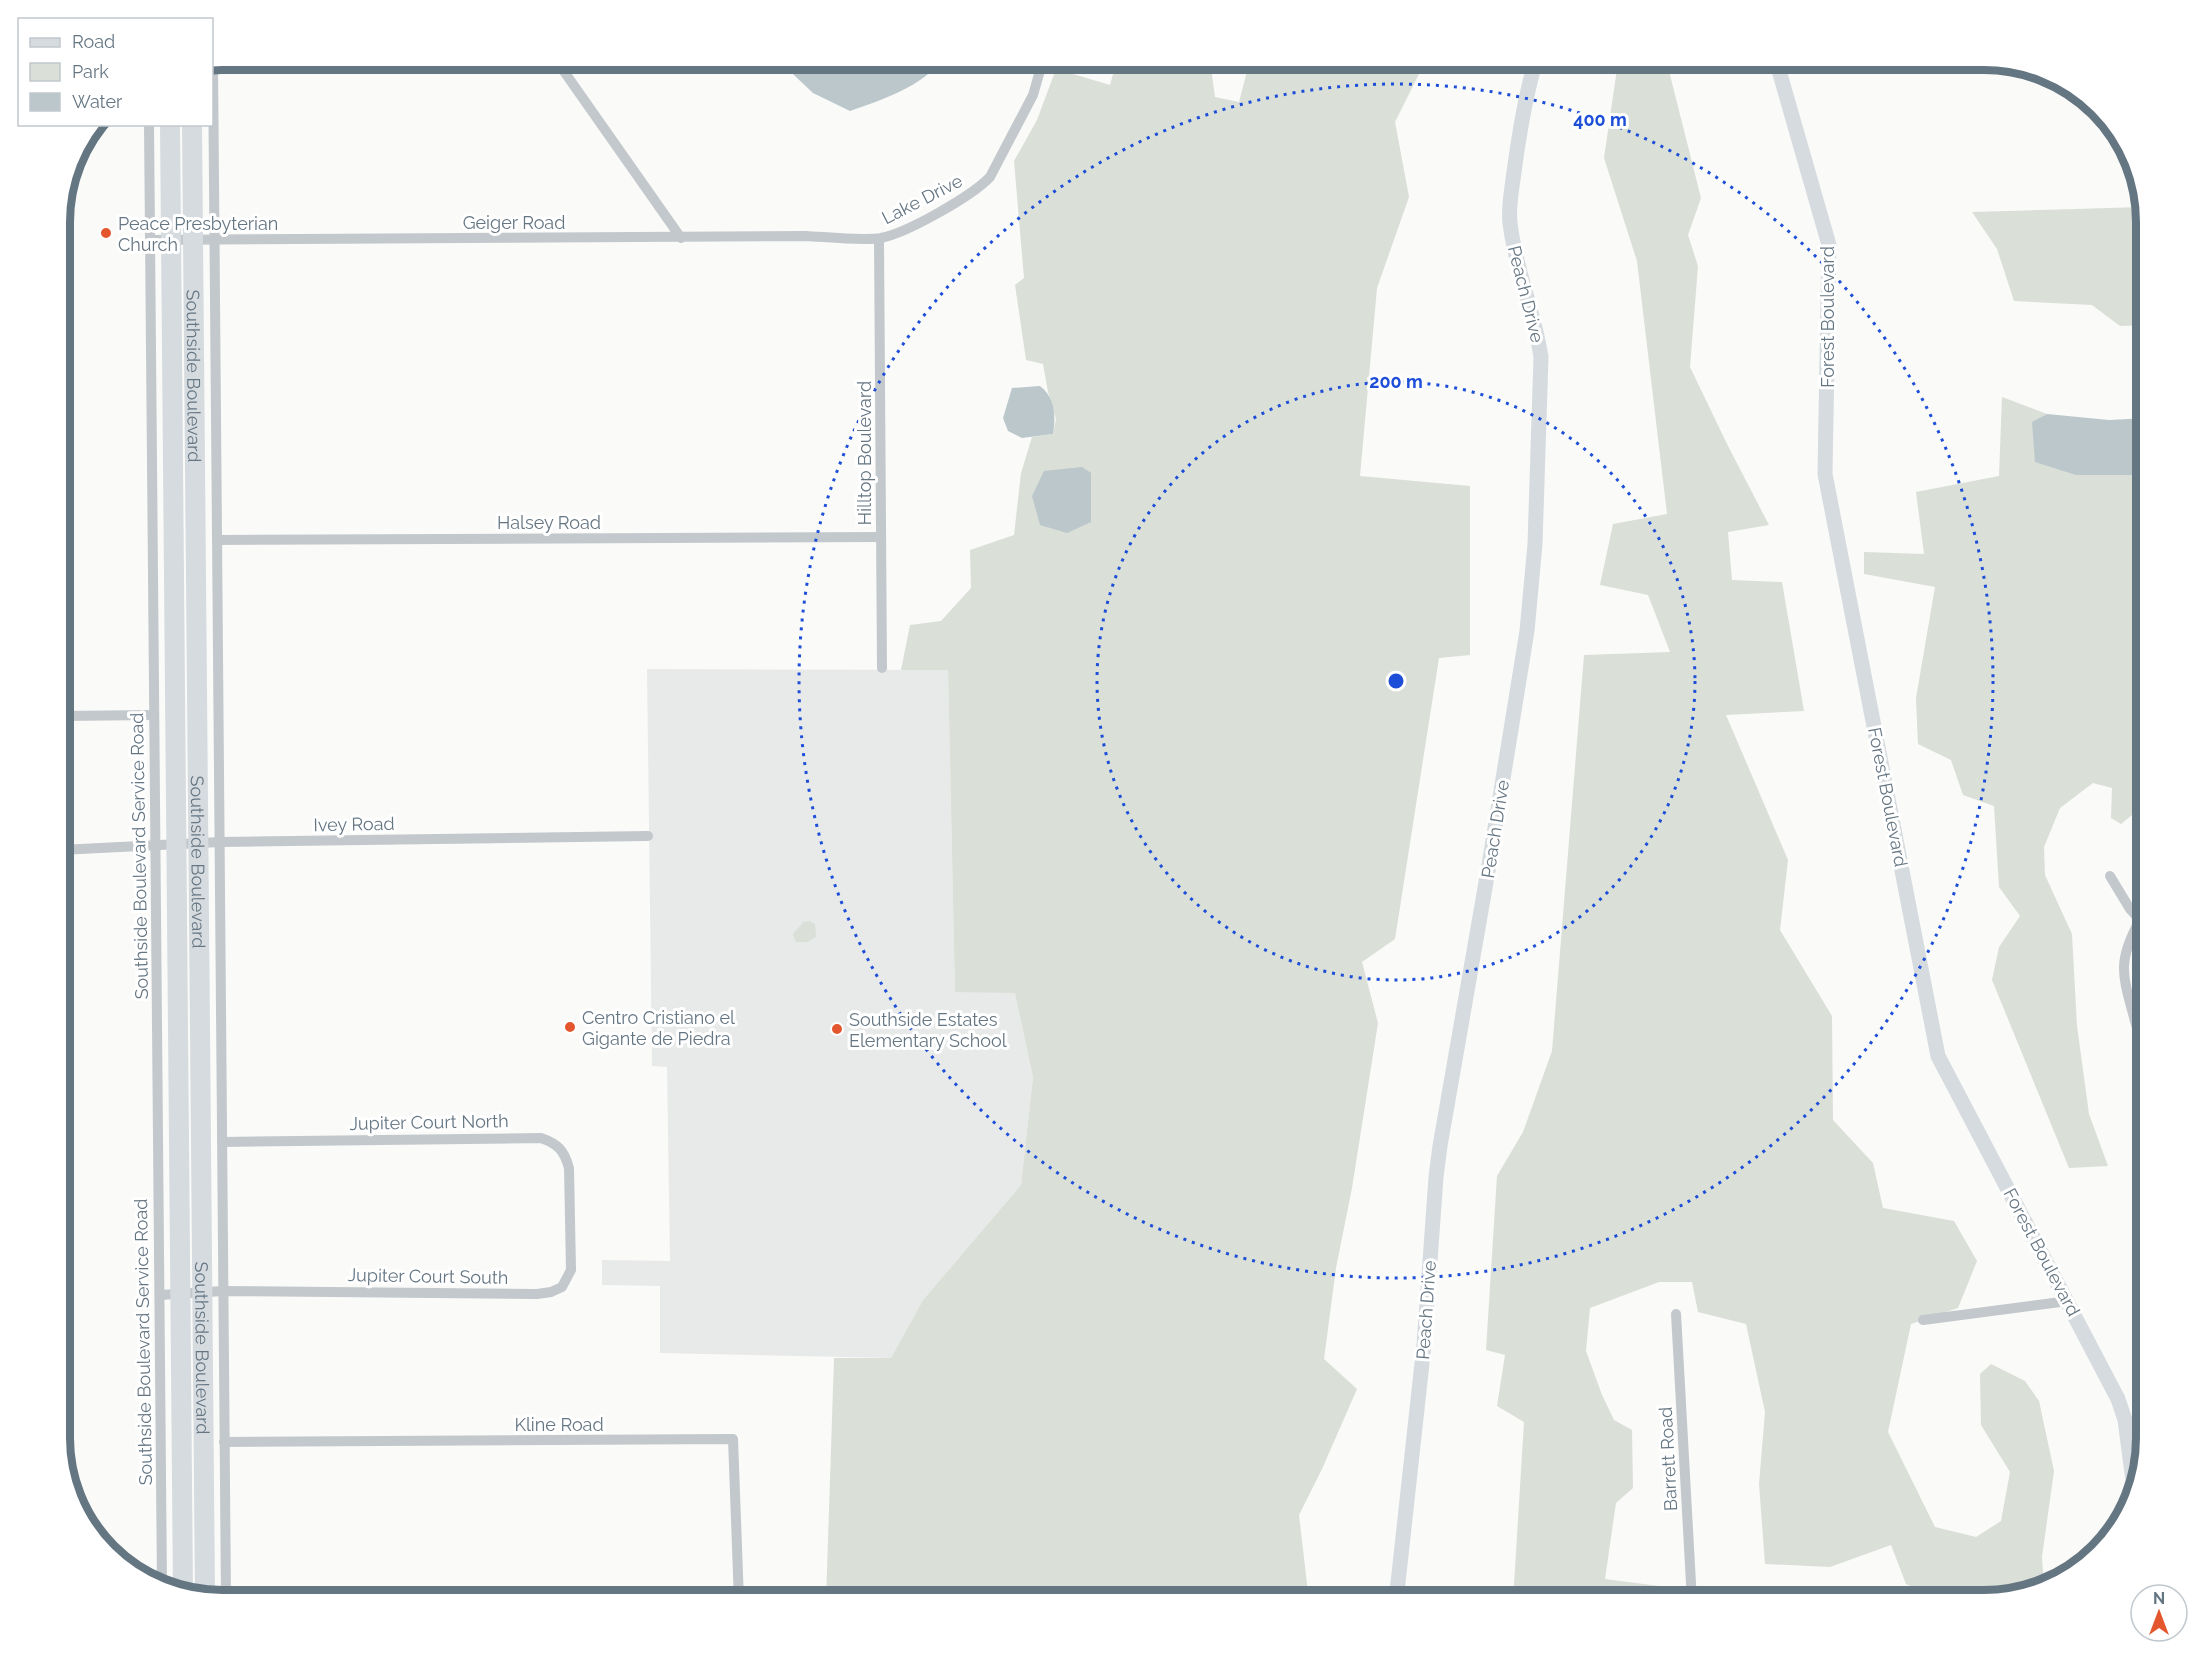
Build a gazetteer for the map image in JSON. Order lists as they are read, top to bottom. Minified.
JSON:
{"streets":{"highway":["Southside Boulevard"],"main road":["Peach Drive","Forest Boulevard"],"street":["Lake Drive","Geiger Road","Hilltop Boulevard","Halsey Road","Ivey Road","Southside Boulevard Service Road","Jupiter Court North","Jupiter Court South","Kline Road","Barrett Road"]},"crossings":[["Lake Drive","Geiger Road"],["Lake Drive","Hilltop Boulevard"],["Geiger Road","Southside Boulevard"],["Geiger Road","Hilltop Boulevard"],["Geiger Road","Southside Boulevard Service Road"],["Southside Boulevard","Ivey Road"],["Southside Boulevard","Jupiter Court South"],["Hilltop Boulevard","Halsey Road"],["Ivey Road","Southside Boulevard Service Road"],["Southside Boulevard Service Road","Jupiter Court South"],["Jupiter Court North","Jupiter Court South"]],"places":["Peace Presbyterian Church","Centro Cristiano el Gigante de Piedra","Southside Estates Elementary School"],"legend":["Road","Park","Water"],"north":"top","rings":["400 m","200 m"]}
